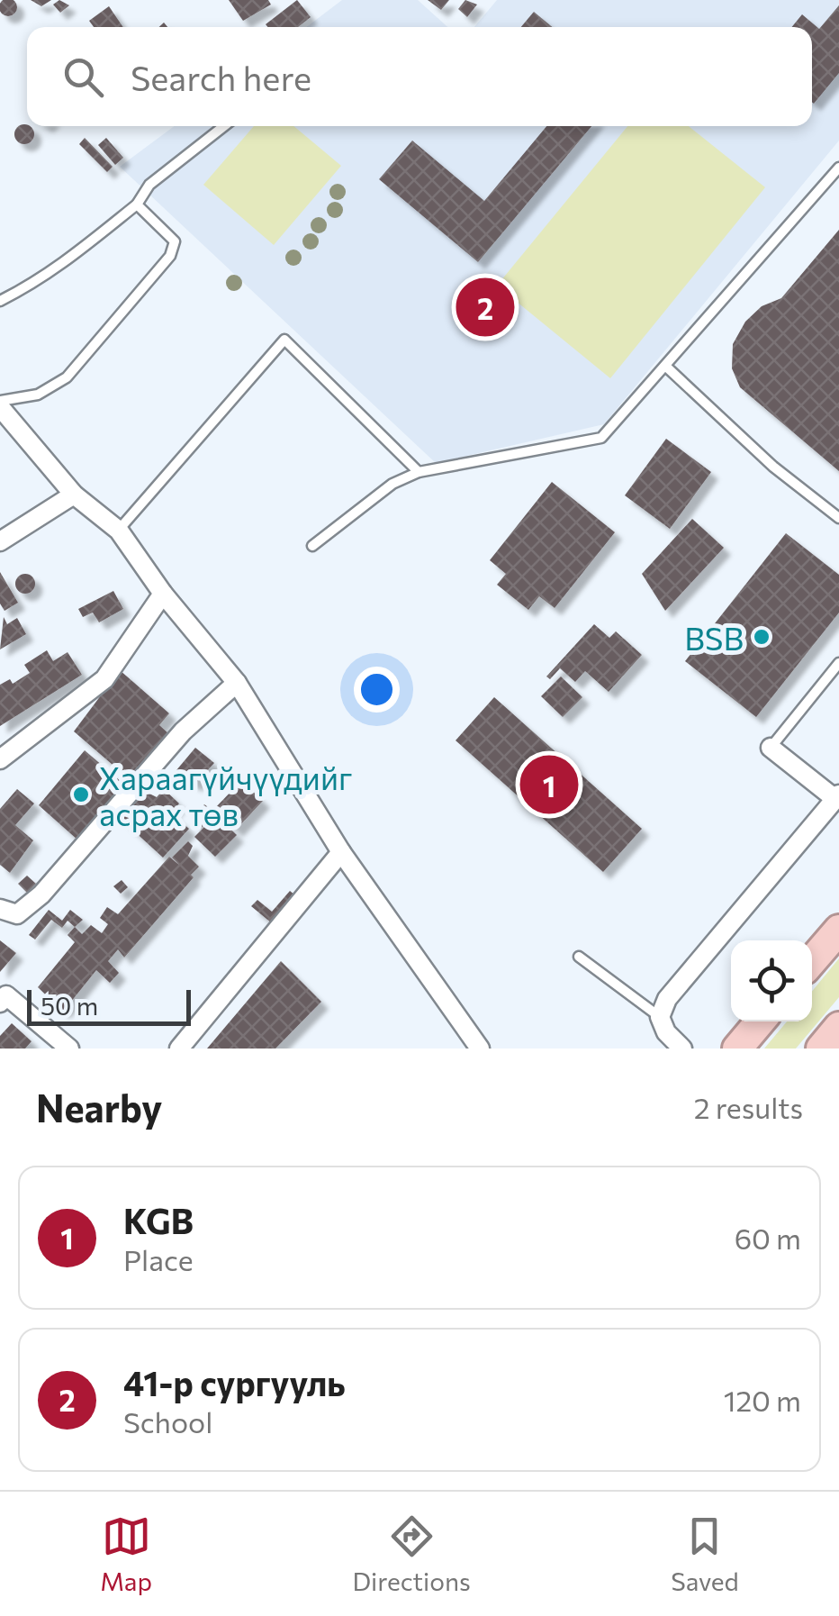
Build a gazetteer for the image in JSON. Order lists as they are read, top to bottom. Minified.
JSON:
{"places":["BSB","Хараагүйчүүдийг асрах төв"],"scale_bar":"50 m","page":{"search":"Search here","pins":["2","1"],"scale":"50 m","heading":["Nearby","2 results"],"list":[{"mark":"1","name":"KGB","note":"Place","value":"60 m"},{"mark":"2","name":"41-р сургууль","note":"School","value":"120 m"}],"nav":["Map","Directions","Saved"]}}
